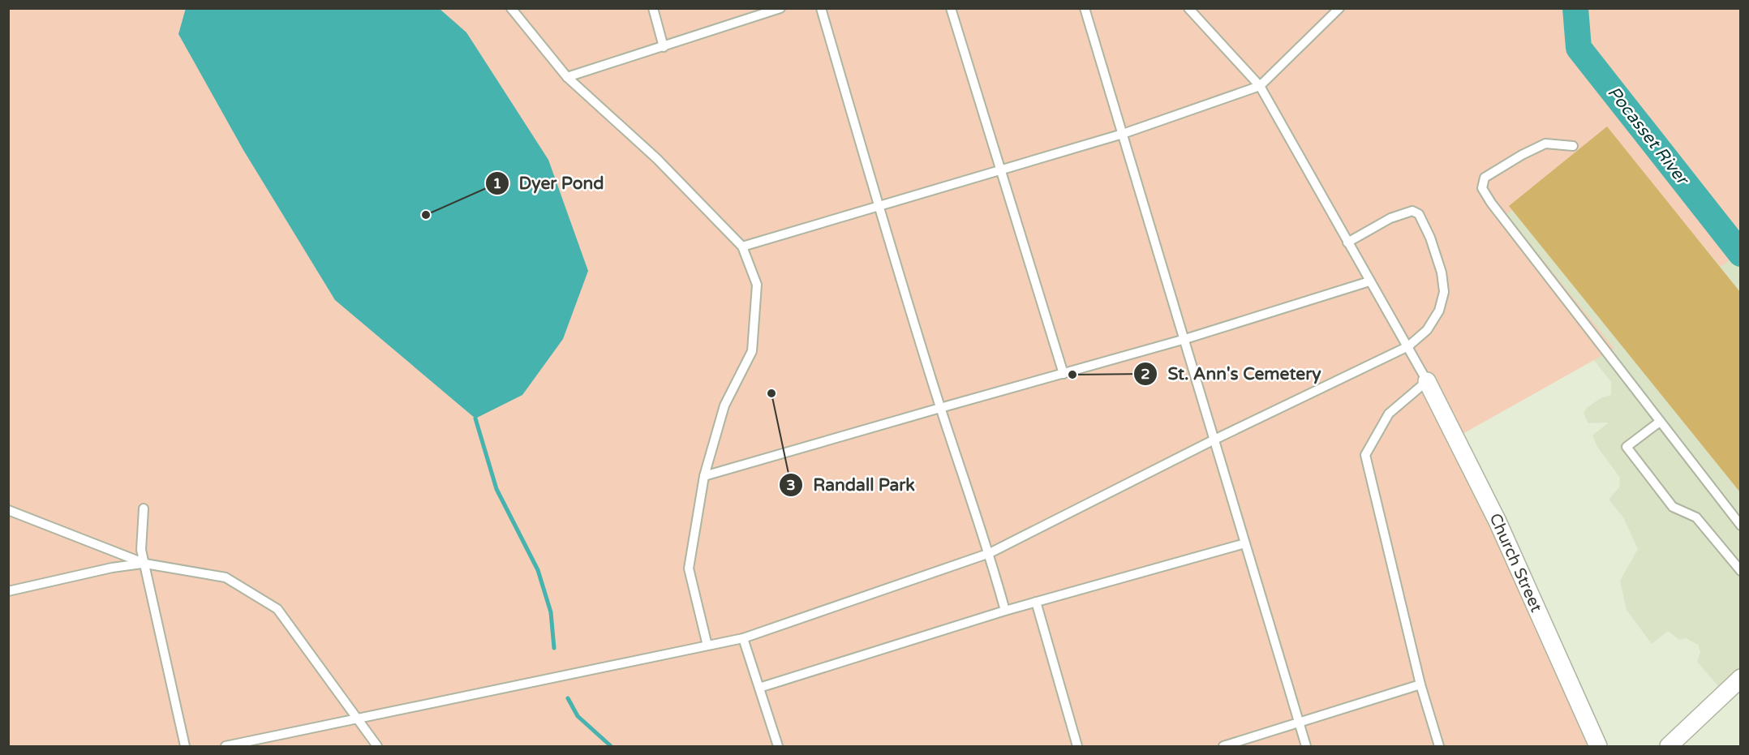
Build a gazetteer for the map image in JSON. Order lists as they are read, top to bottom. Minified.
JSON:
{"streets":{"street":["Church Street"]},"water":["Pocasset River"],"places":["Dyer Pond","St. Ann's Cemetery","Randall Park"]}
